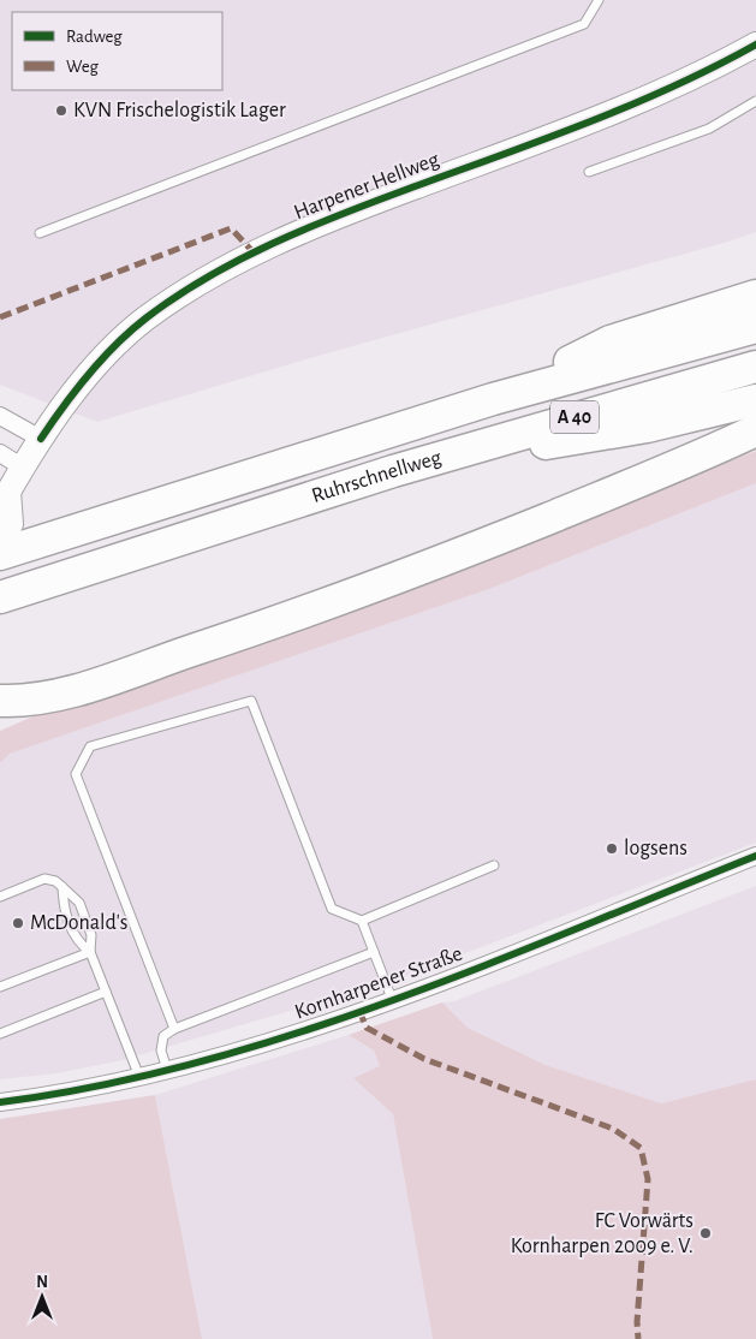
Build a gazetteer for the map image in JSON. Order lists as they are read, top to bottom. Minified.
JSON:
{"streets":{"highway":["A 40","Ruhrschnellweg"],"main road":["Harpener Hellweg"],"street":["Kornharpener Straße"]},"crossings":[["Harpener Hellweg","Ruhrschnellweg"]],"places":["KVN Frischelogistik Lager","logsens","McDonald's","FC Vorwärts Kornharpen 2009 e. V."],"legend":["Radweg","Weg"],"north":"top"}
